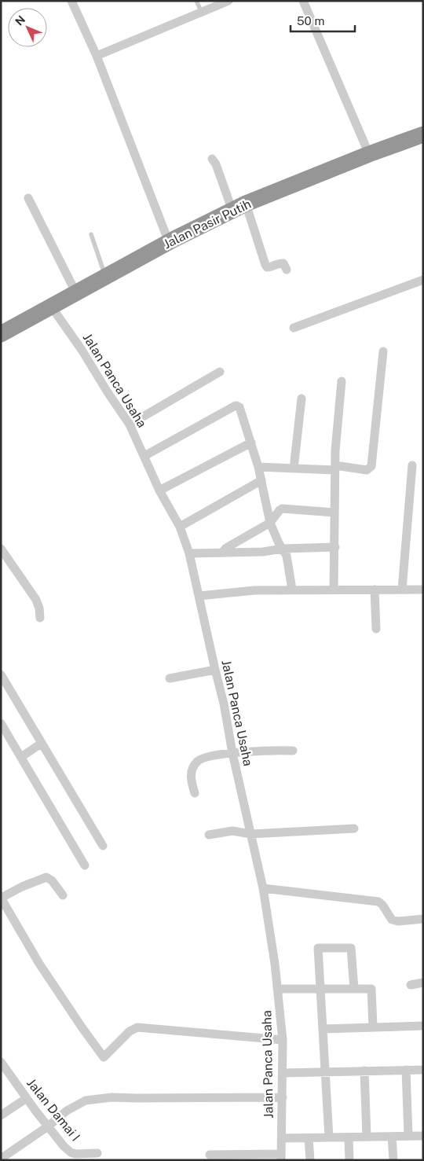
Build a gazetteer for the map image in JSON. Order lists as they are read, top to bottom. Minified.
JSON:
{"streets":{"highway":["Jalan Pasir Putih"],"street":["Jalan Panca Usaha","Jalan Damai I"]},"crossings":[["Jalan Pasir Putih","Jalan Panca Usaha"]],"scale_bar":"50 m","north":"top left"}
